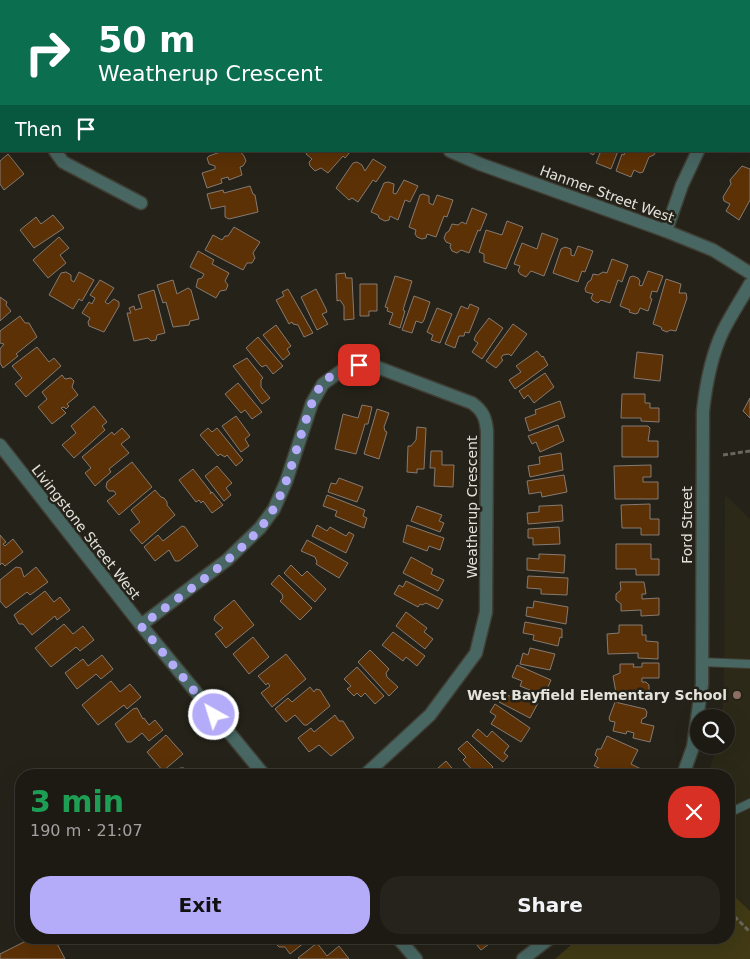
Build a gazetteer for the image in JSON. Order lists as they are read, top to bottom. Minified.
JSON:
{"streets":{"street":["Hanmer Street West","Weatherup Crescent","Ford Street","Livingstone Street West"]},"crossings":[["Weatherup Crescent","Livingstone Street West"]],"places":["West Bayfield Elementary School"],"page":{"turn":["50 m","Weatherup Crescent"],"then":"Then","heading":["3 min","190 m · 21:07"],"buttons":["Exit","Share"]}}
